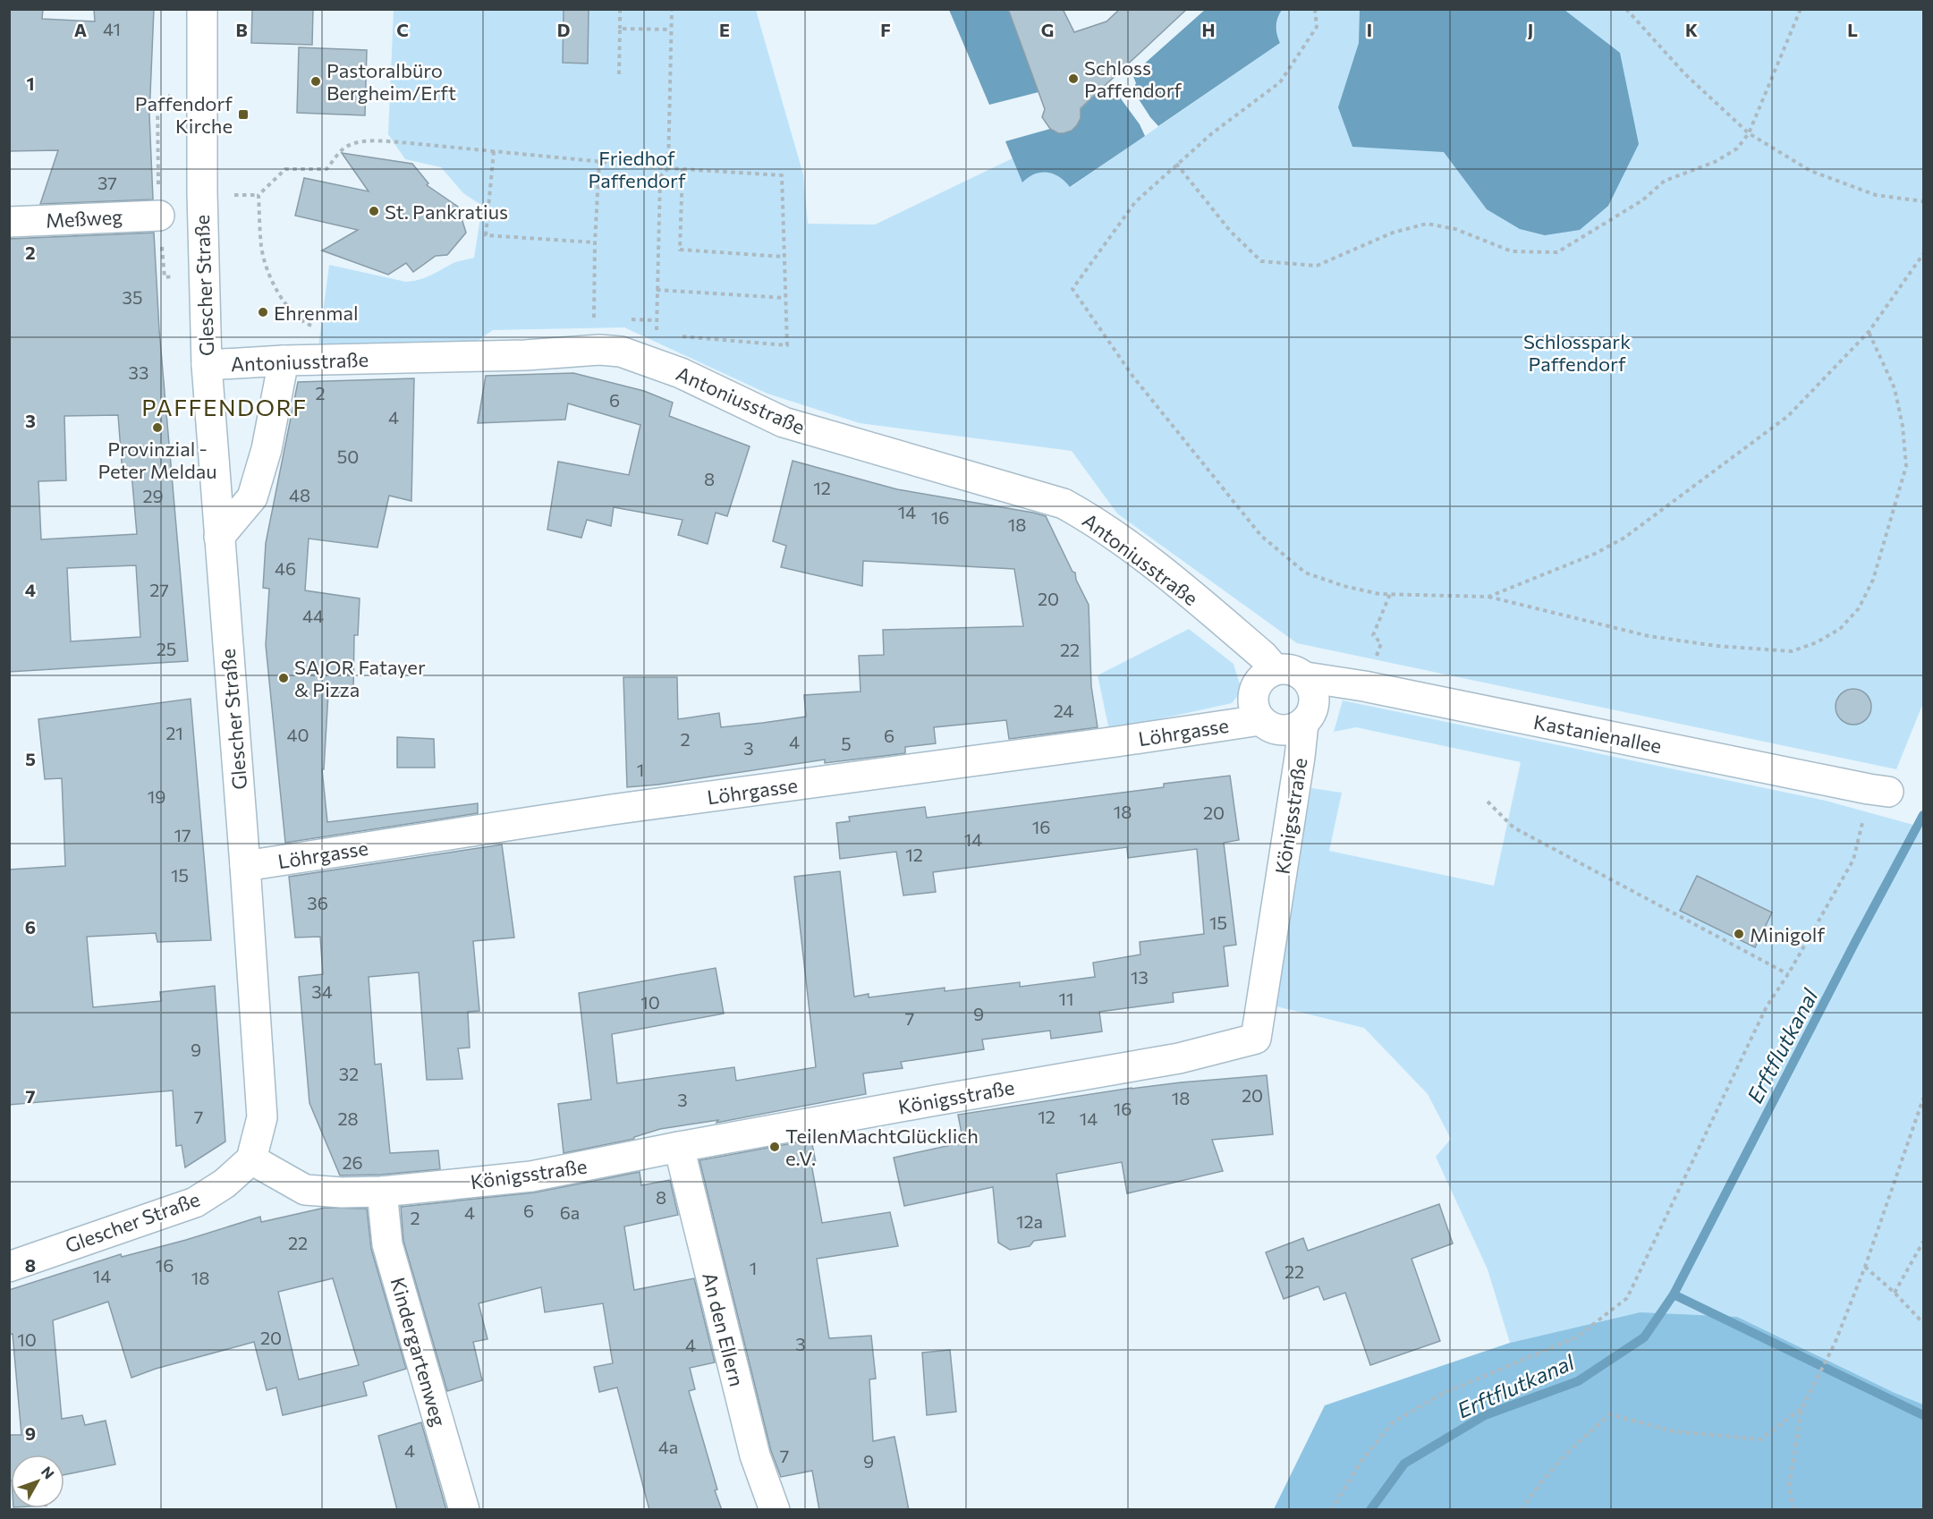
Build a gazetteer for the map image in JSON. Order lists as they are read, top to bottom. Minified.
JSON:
{"streets":{"street":["Meßweg","Glescher Straße","Antoniusstraße","Löhrgasse","Kastanienallee","Königsstraße","An den Ellern","Kindergartenweg"]},"crossings":[["Glescher Straße","Antoniusstraße"],["Glescher Straße","Löhrgasse"],["Glescher Straße","Königsstraße"],["Antoniusstraße","Löhrgasse"],["Antoniusstraße","Kastanienallee"],["Antoniusstraße","Königsstraße"],["Löhrgasse","Kastanienallee"],["Löhrgasse","Königsstraße"],["Kastanienallee","Königsstraße"],["Königsstraße","An den Ellern"],["Königsstraße","Kindergartenweg"]],"districts":["PAFFENDORF"],"water":["Erftflutkanal"],"parks":["Friedhof Paffendorf","Schlosspark Paffendorf"],"places":{"other":["Schloss Paffendorf","Pastoralbüro Bergheim/Erft","St. Pankratius","Ehrenmal","Provinzial - Peter Meldau","SAJOR Fatayer & Pizza","Minigolf","TeilenMachtGlücklich e.V."],"transit":["Paffendorf Kirche"]},"house_numbers":["41","37","35","33","2","6","4","50","8","12","48","29","14","16","18","46","27","20","44","25","22","24","21","40","6","2","4","5","3","1","19","18","20","16","17","14","12","15","36","15","13","34","11","10","9","7","9","32","20","18","3","16","7","12","28","14","26","8","6","4","6a","2","12a","22","16","1","22","14","18","20","10","3","4","4a","4","7","9"],"north":"top right","grid":{"columns":["A","B","C","D","E","F","G","H","I","J","K","L"],"rows":["1","2","3","4","5","6","7","8","9"]}}
